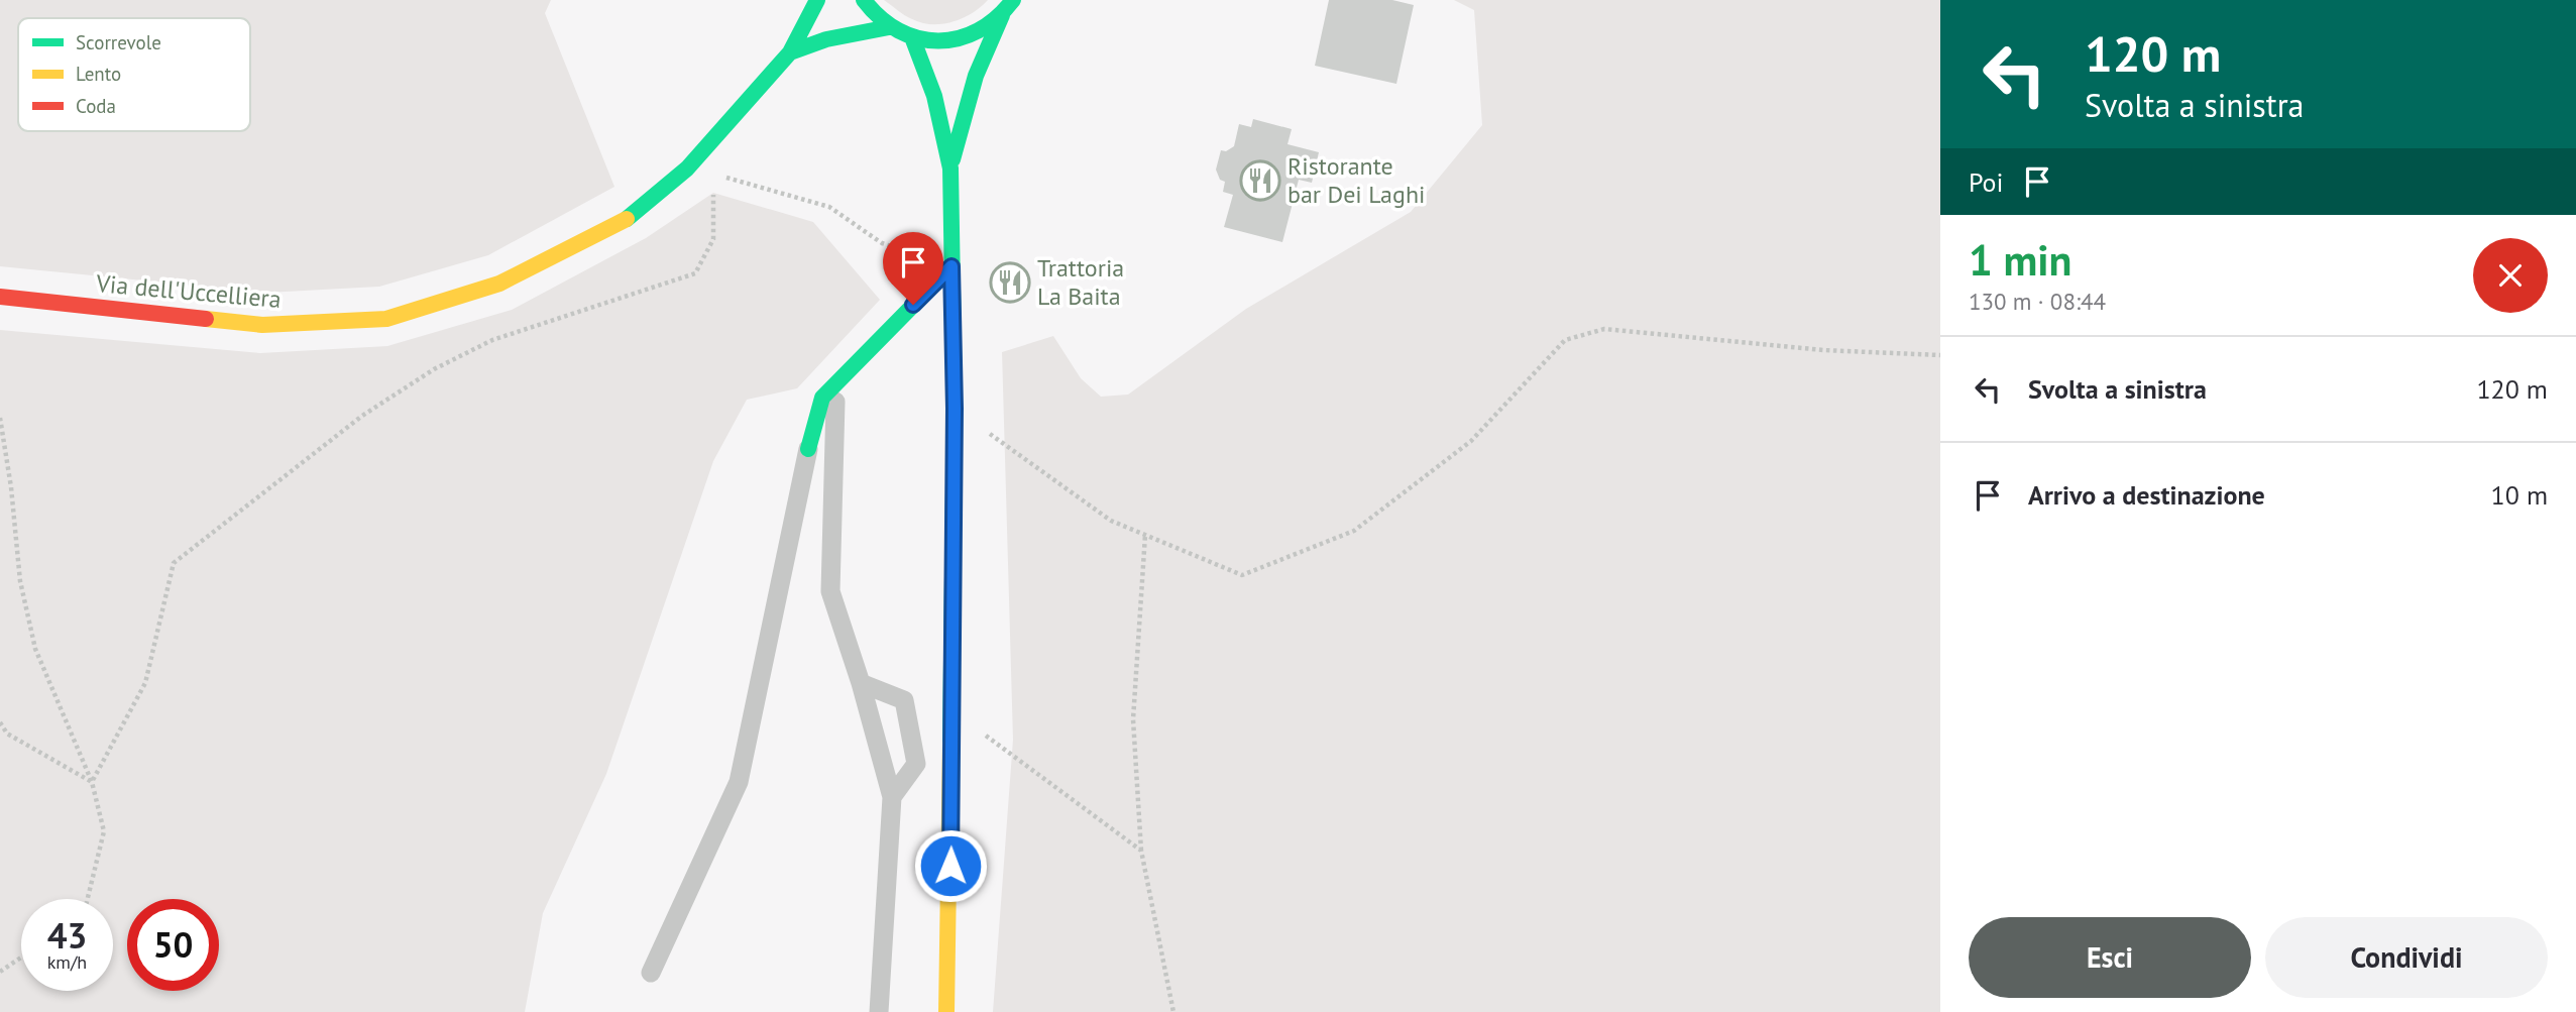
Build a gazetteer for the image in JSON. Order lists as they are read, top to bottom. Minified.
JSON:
{"streets":{"main road":["Via dell'Uccelliera"]},"places":{"restaurant":["Ristorante bar Dei Laghi","Trattoria La Baita"]},"legend":["Scorrevole","Lento","Coda"],"page":{"turn":["120 m","Svolta a sinistra"],"then":"Poi","heading":["1 min","130 m · 08:44"],"list":[{"name":"Svolta a sinistra","value":"120 m"},{"name":"Arrivo a destinazione","value":"10 m"}],"speed":"43 km/h","limit":"50","buttons":["Esci","Condividi"]}}
